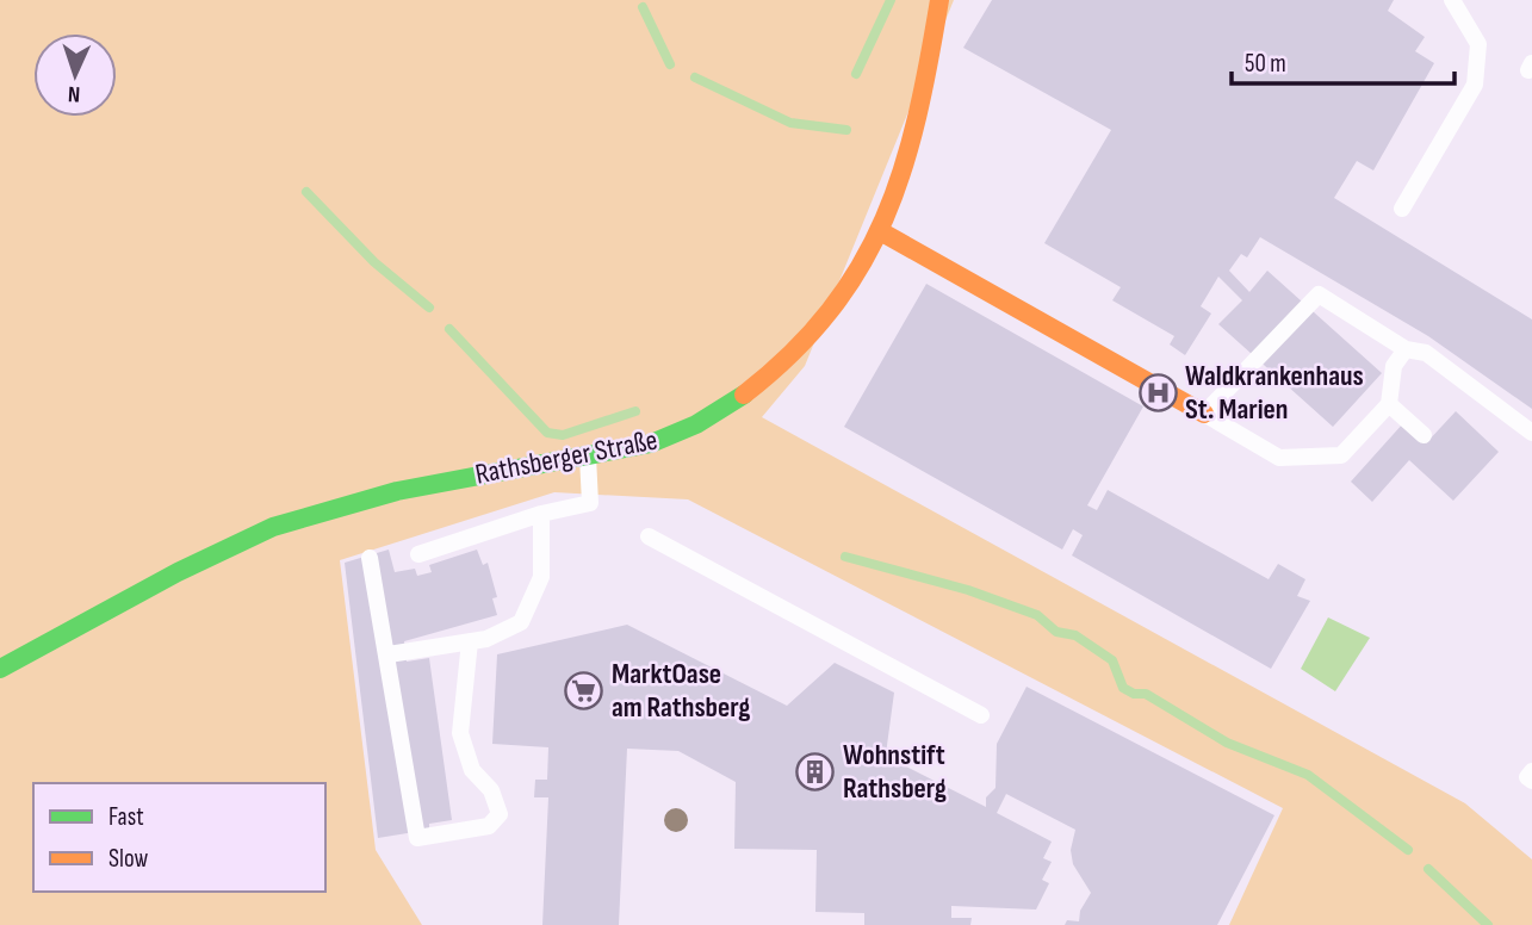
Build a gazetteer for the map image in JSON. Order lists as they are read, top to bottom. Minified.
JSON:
{"streets":{"street":["Rathsberger Straße"]},"places":{"hospital":["Waldkrankenhaus St. Marien"],"supermarket":["MarktOase am Rathsberg"],"building":["Wohnstift Rathsberg"]},"legend":["Fast","Slow"],"scale_bar":"50 m","north":"bottom"}
